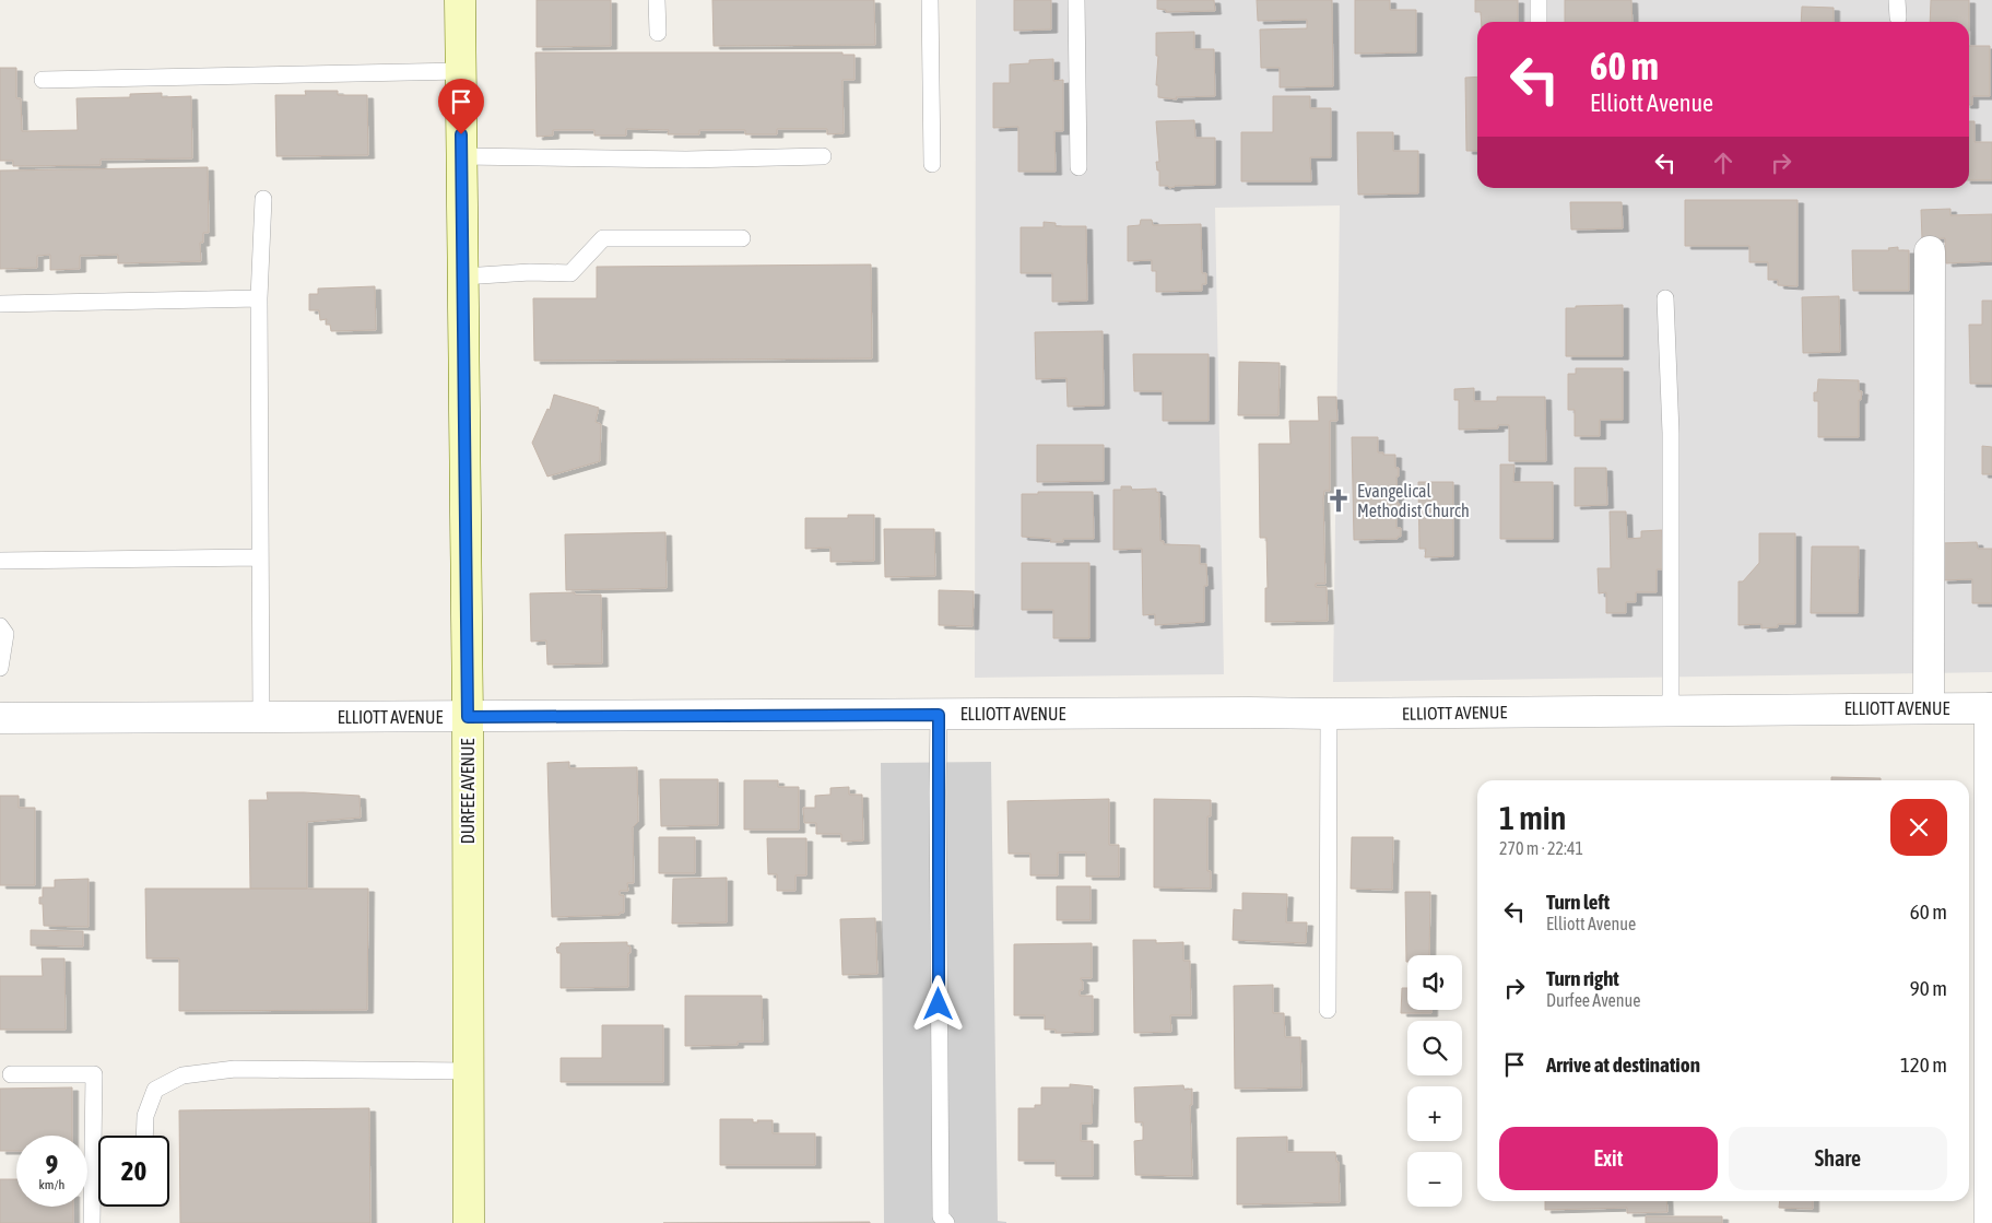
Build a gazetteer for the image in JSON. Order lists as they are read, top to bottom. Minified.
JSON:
{"streets":{"main road":["DURFEE AVENUE"],"street":["ELLIOTT AVENUE"]},"crossings":[["ELLIOTT AVENUE","DURFEE AVENUE"]],"places":{"church":["Evangelical Methodist Church"]},"page":{"turn":["60 m","Elliott Avenue"],"heading":["1 min","270 m · 22:41"],"list":[{"name":"Turn left","note":"Elliott Avenue","value":"60 m"},{"name":"Turn right","note":"Durfee Avenue","value":"90 m"},{"name":"Arrive at destination","value":"120 m"}],"map_buttons":["+","−"],"buttons":["Exit","Share"],"speed":"9 km/h","limit":"20"}}
